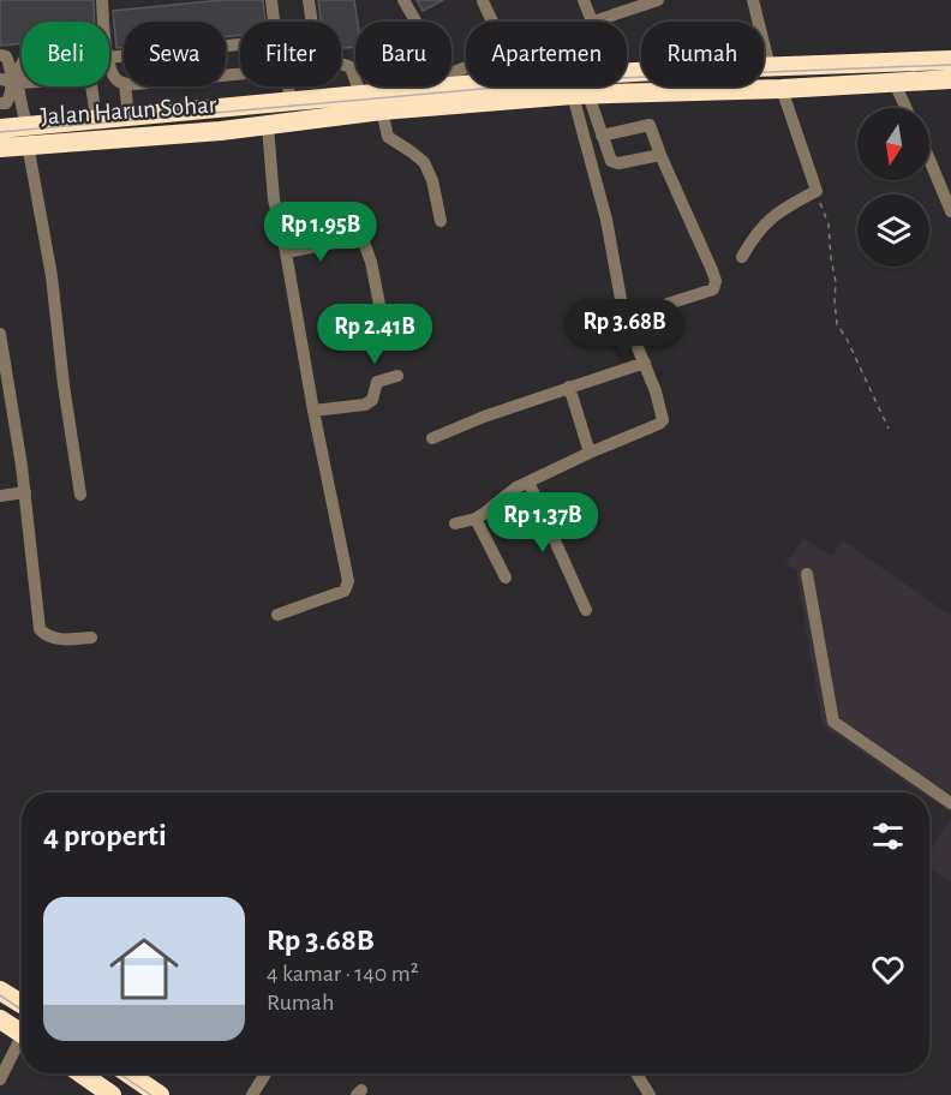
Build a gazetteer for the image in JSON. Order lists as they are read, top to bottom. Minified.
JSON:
{"streets":{"highway":["Jalan Harun Sohar"]},"north":"bottom","page":{"chip":["Beli","Sewa","Filter","Baru","Apartemen","Rumah"],"price":["Rp 1.95B","Rp 3.68B","Rp 2.41B","Rp 1.37B"],"heading":"4 properti","list":[{"name":"Rp 3.68B","note":"4 kamar · 140 m² · Rumah"}]}}
